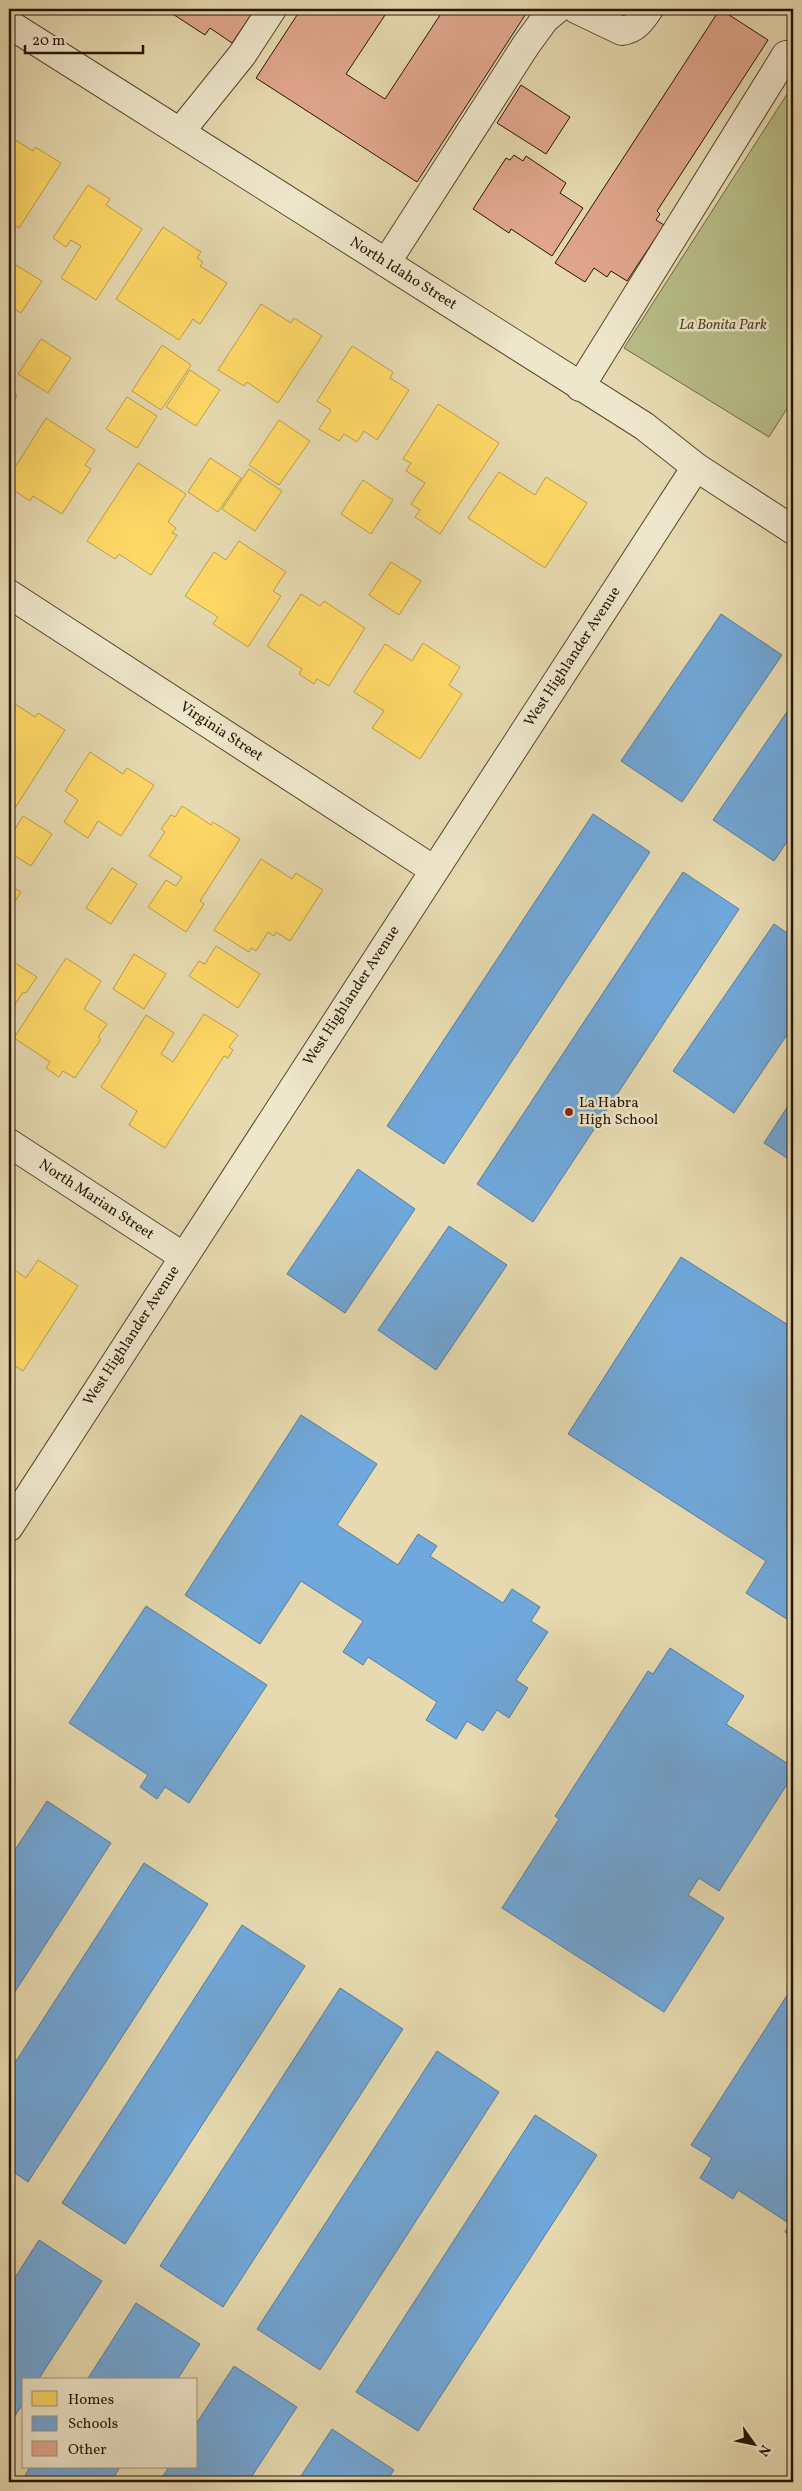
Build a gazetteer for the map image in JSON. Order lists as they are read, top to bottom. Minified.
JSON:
{"streets":{"street":["North Idaho Street","West Highlander Avenue","Virginia Street","North Marian Street"]},"crossings":[["North Idaho Street","West Highlander Avenue"],["West Highlander Avenue","Virginia Street"],["West Highlander Avenue","North Marian Street"]],"parks":["La Bonita Park"],"places":["La Habra High School"],"legend":["Homes","Schools","Other"],"scale_bar":"20 m","north":"bottom right"}
